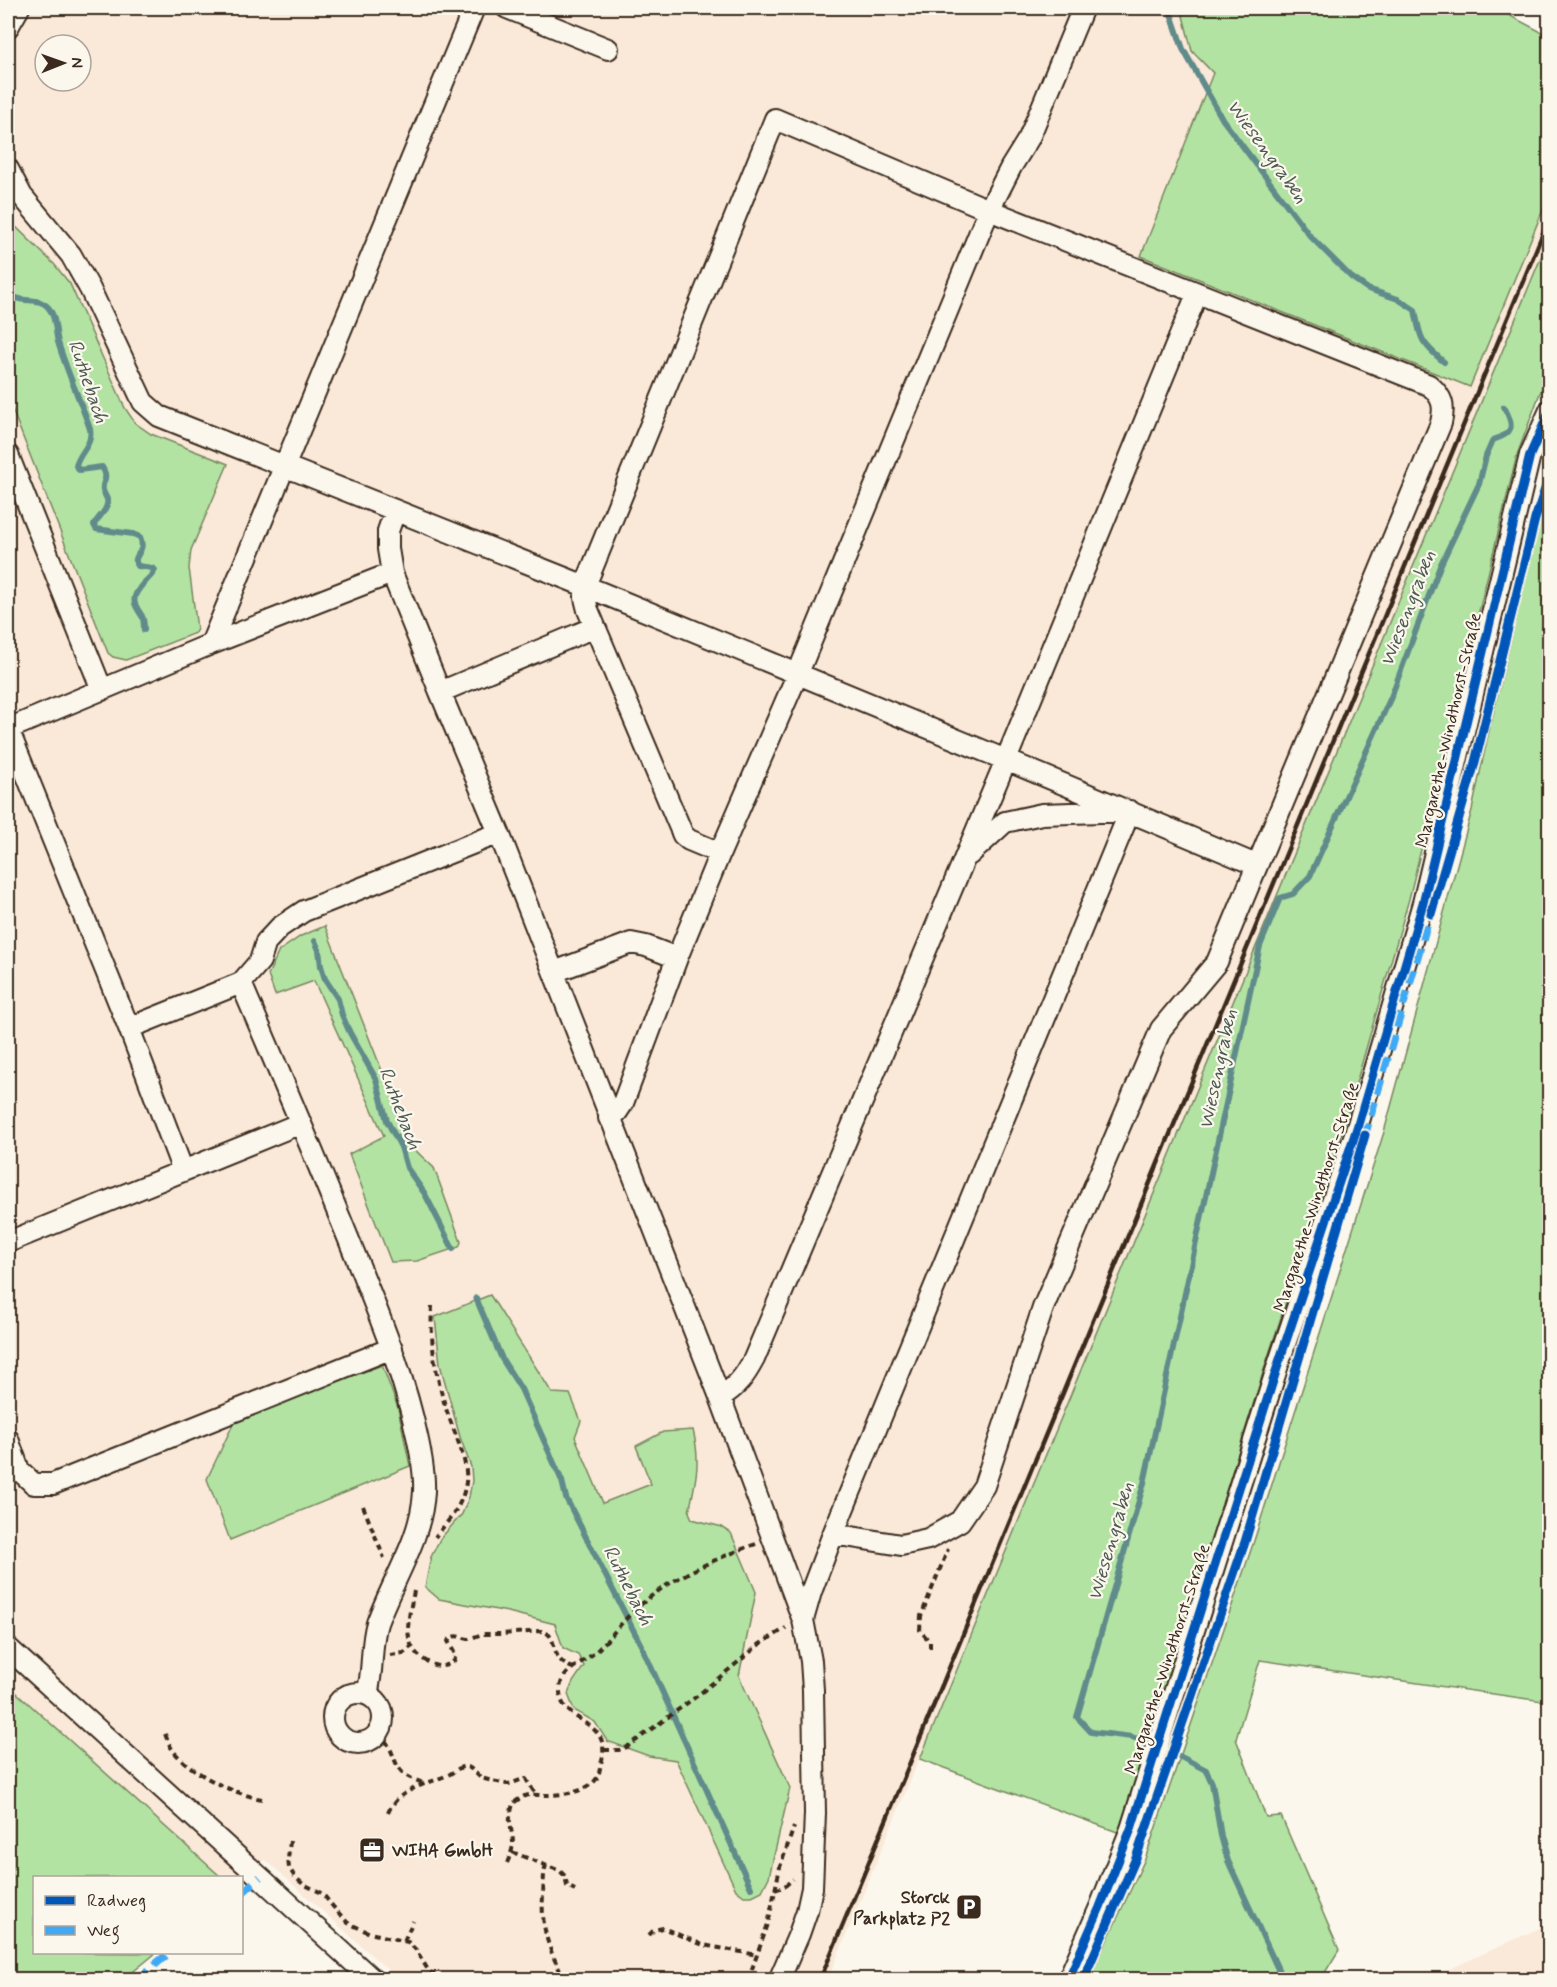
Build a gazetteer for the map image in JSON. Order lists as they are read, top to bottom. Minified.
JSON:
{"streets":{"street":["Margarethe-Windthorst-Straße"]},"water":["Wiesengraben","Ruthebach"],"places":{"office":["WIHA GmbH"],"parking":["Storck Parkplatz P2"]},"legend":["Radweg","Weg"],"north":"right"}
